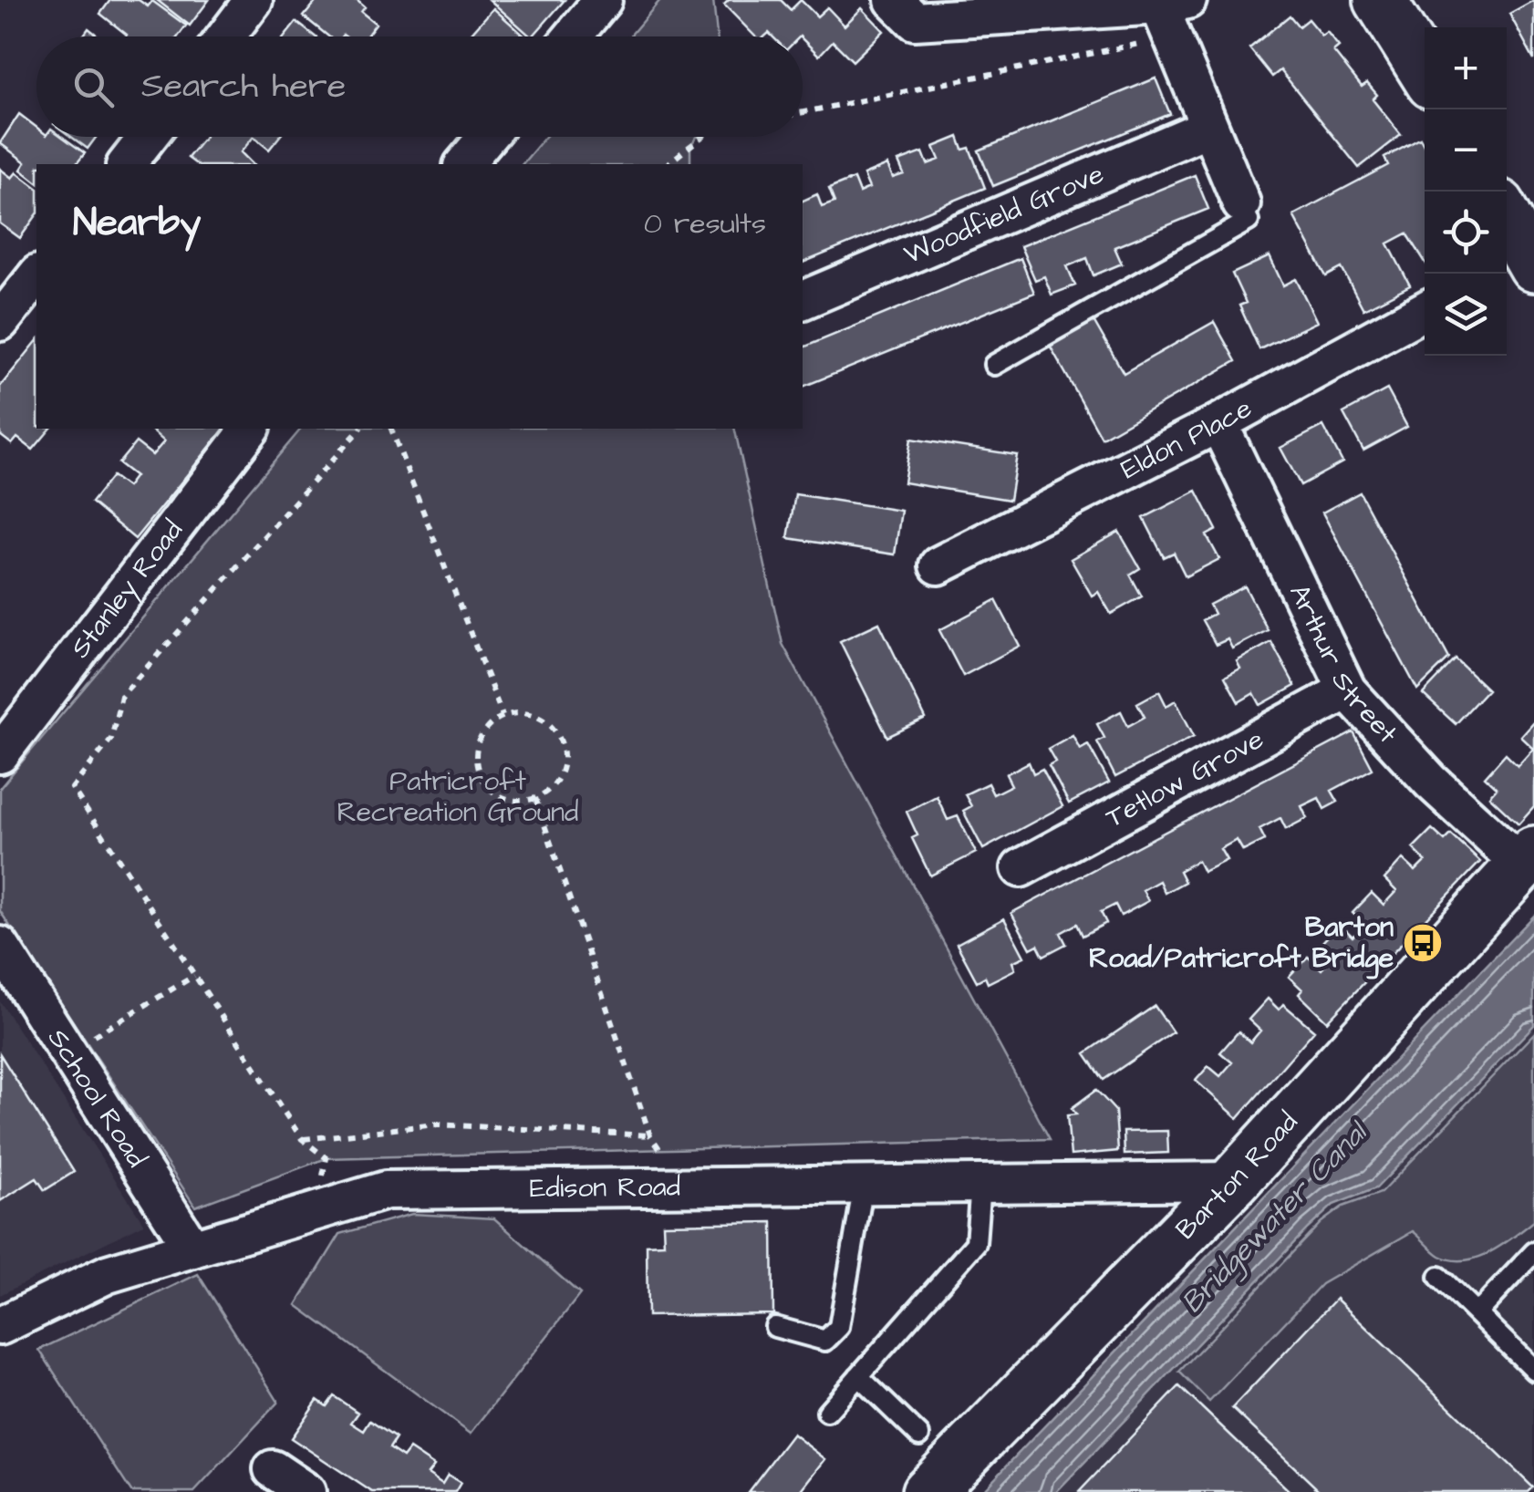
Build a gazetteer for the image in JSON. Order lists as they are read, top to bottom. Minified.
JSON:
{"streets":{"main road":["Barton Road"],"street":["Woodfield Grove","Eldon Place","Stanley Road","Arthur Street","Tetlow Grove","School Road","Edison Road"]},"crossings":[["Eldon Place","Arthur Street"],["Arthur Street","Tetlow Grove"],["Arthur Street","Barton Road"],["School Road","Edison Road"],["Barton Road","Edison Road"]],"water":["Bridgewater Canal"],"parks":["Patricroft Recreation Ground"],"places":{"bus stop":["Barton Road/Patricroft Bridge"]},"page":{"map_buttons":["+","−"],"search":"Search here","heading":["Nearby","0 results"]}}
